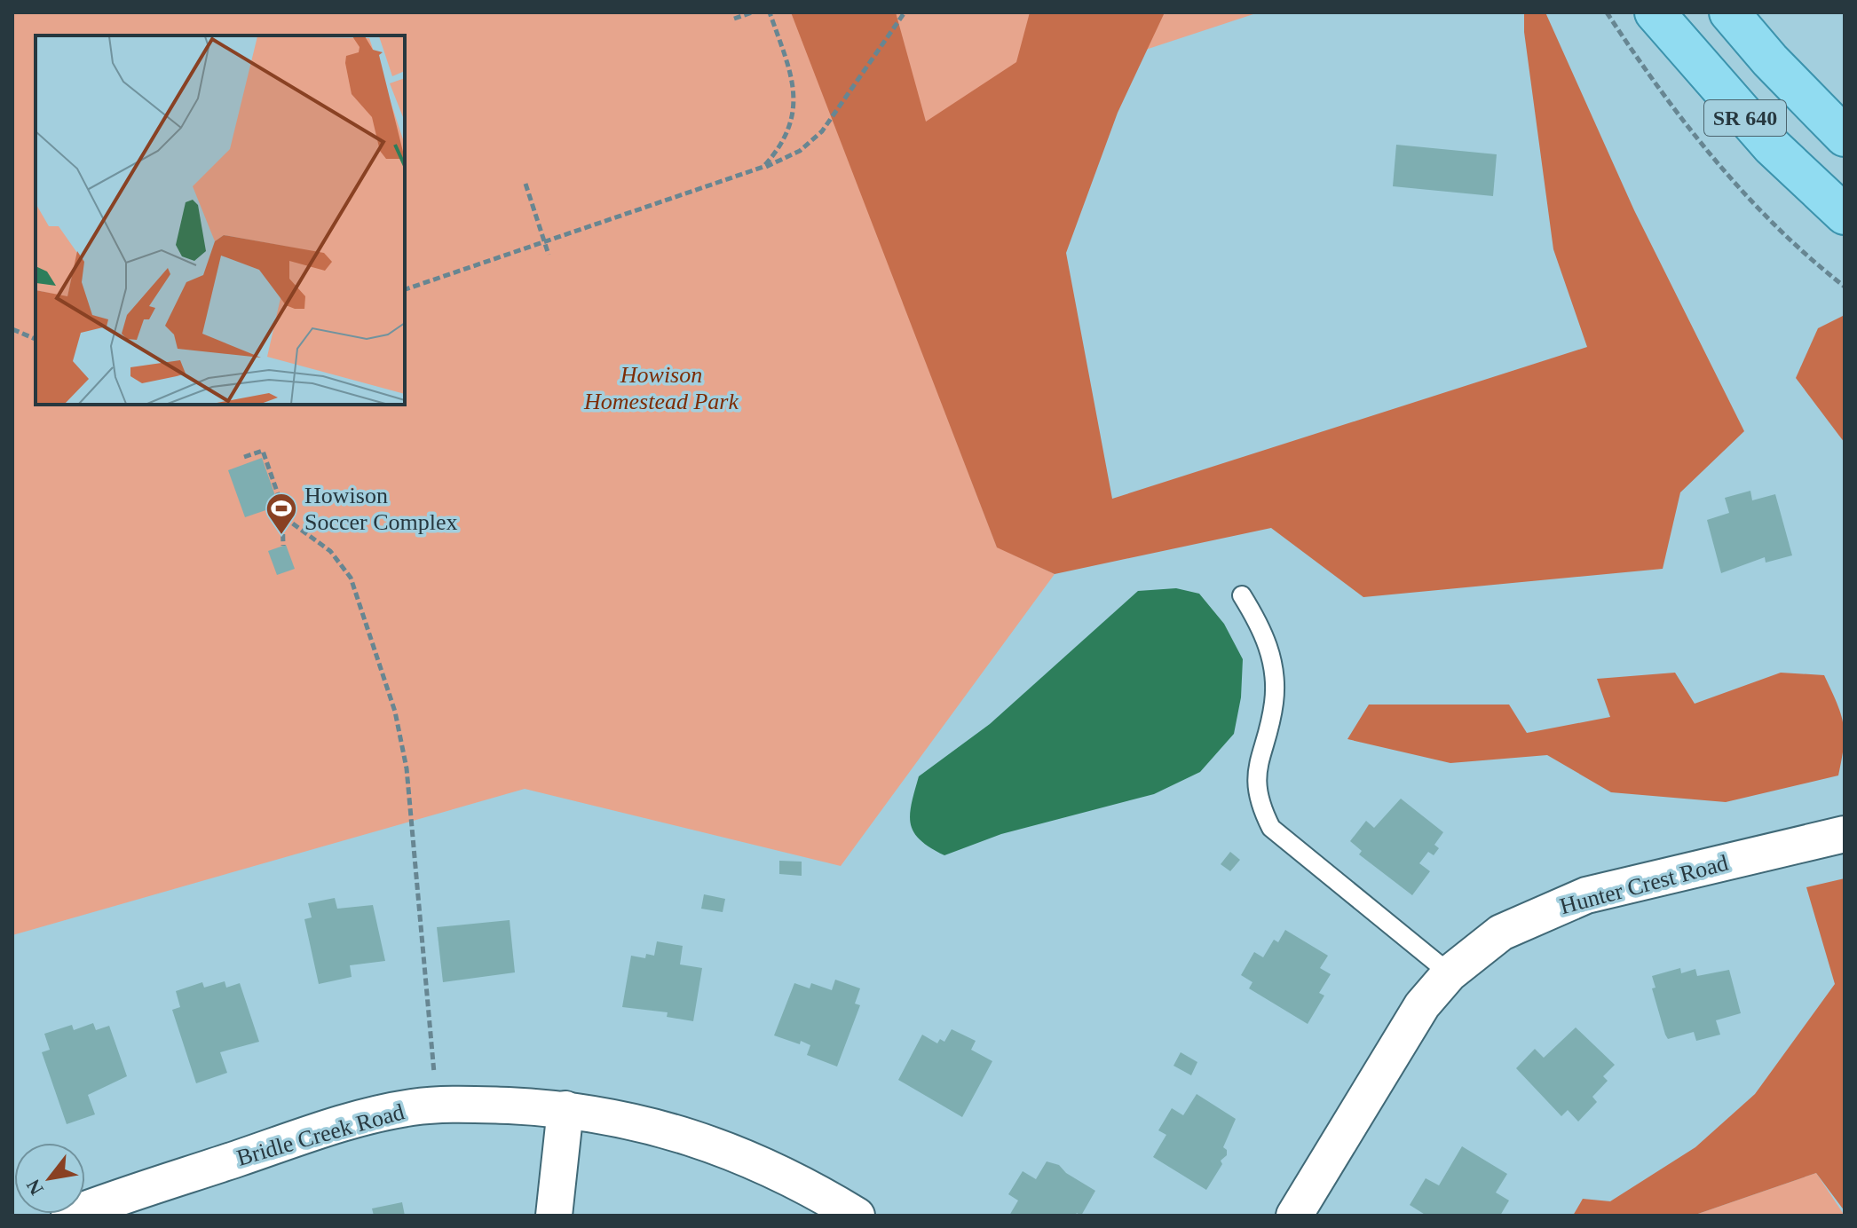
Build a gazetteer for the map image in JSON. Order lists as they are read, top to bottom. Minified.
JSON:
{"streets":{"main road":["SR 640"],"street":["Hunter Crest Road","Bridle Creek Road"]},"parks":["Howison Homestead Park"],"places":{"sports":["Howison Soccer Complex"]},"north":"bottom left"}
